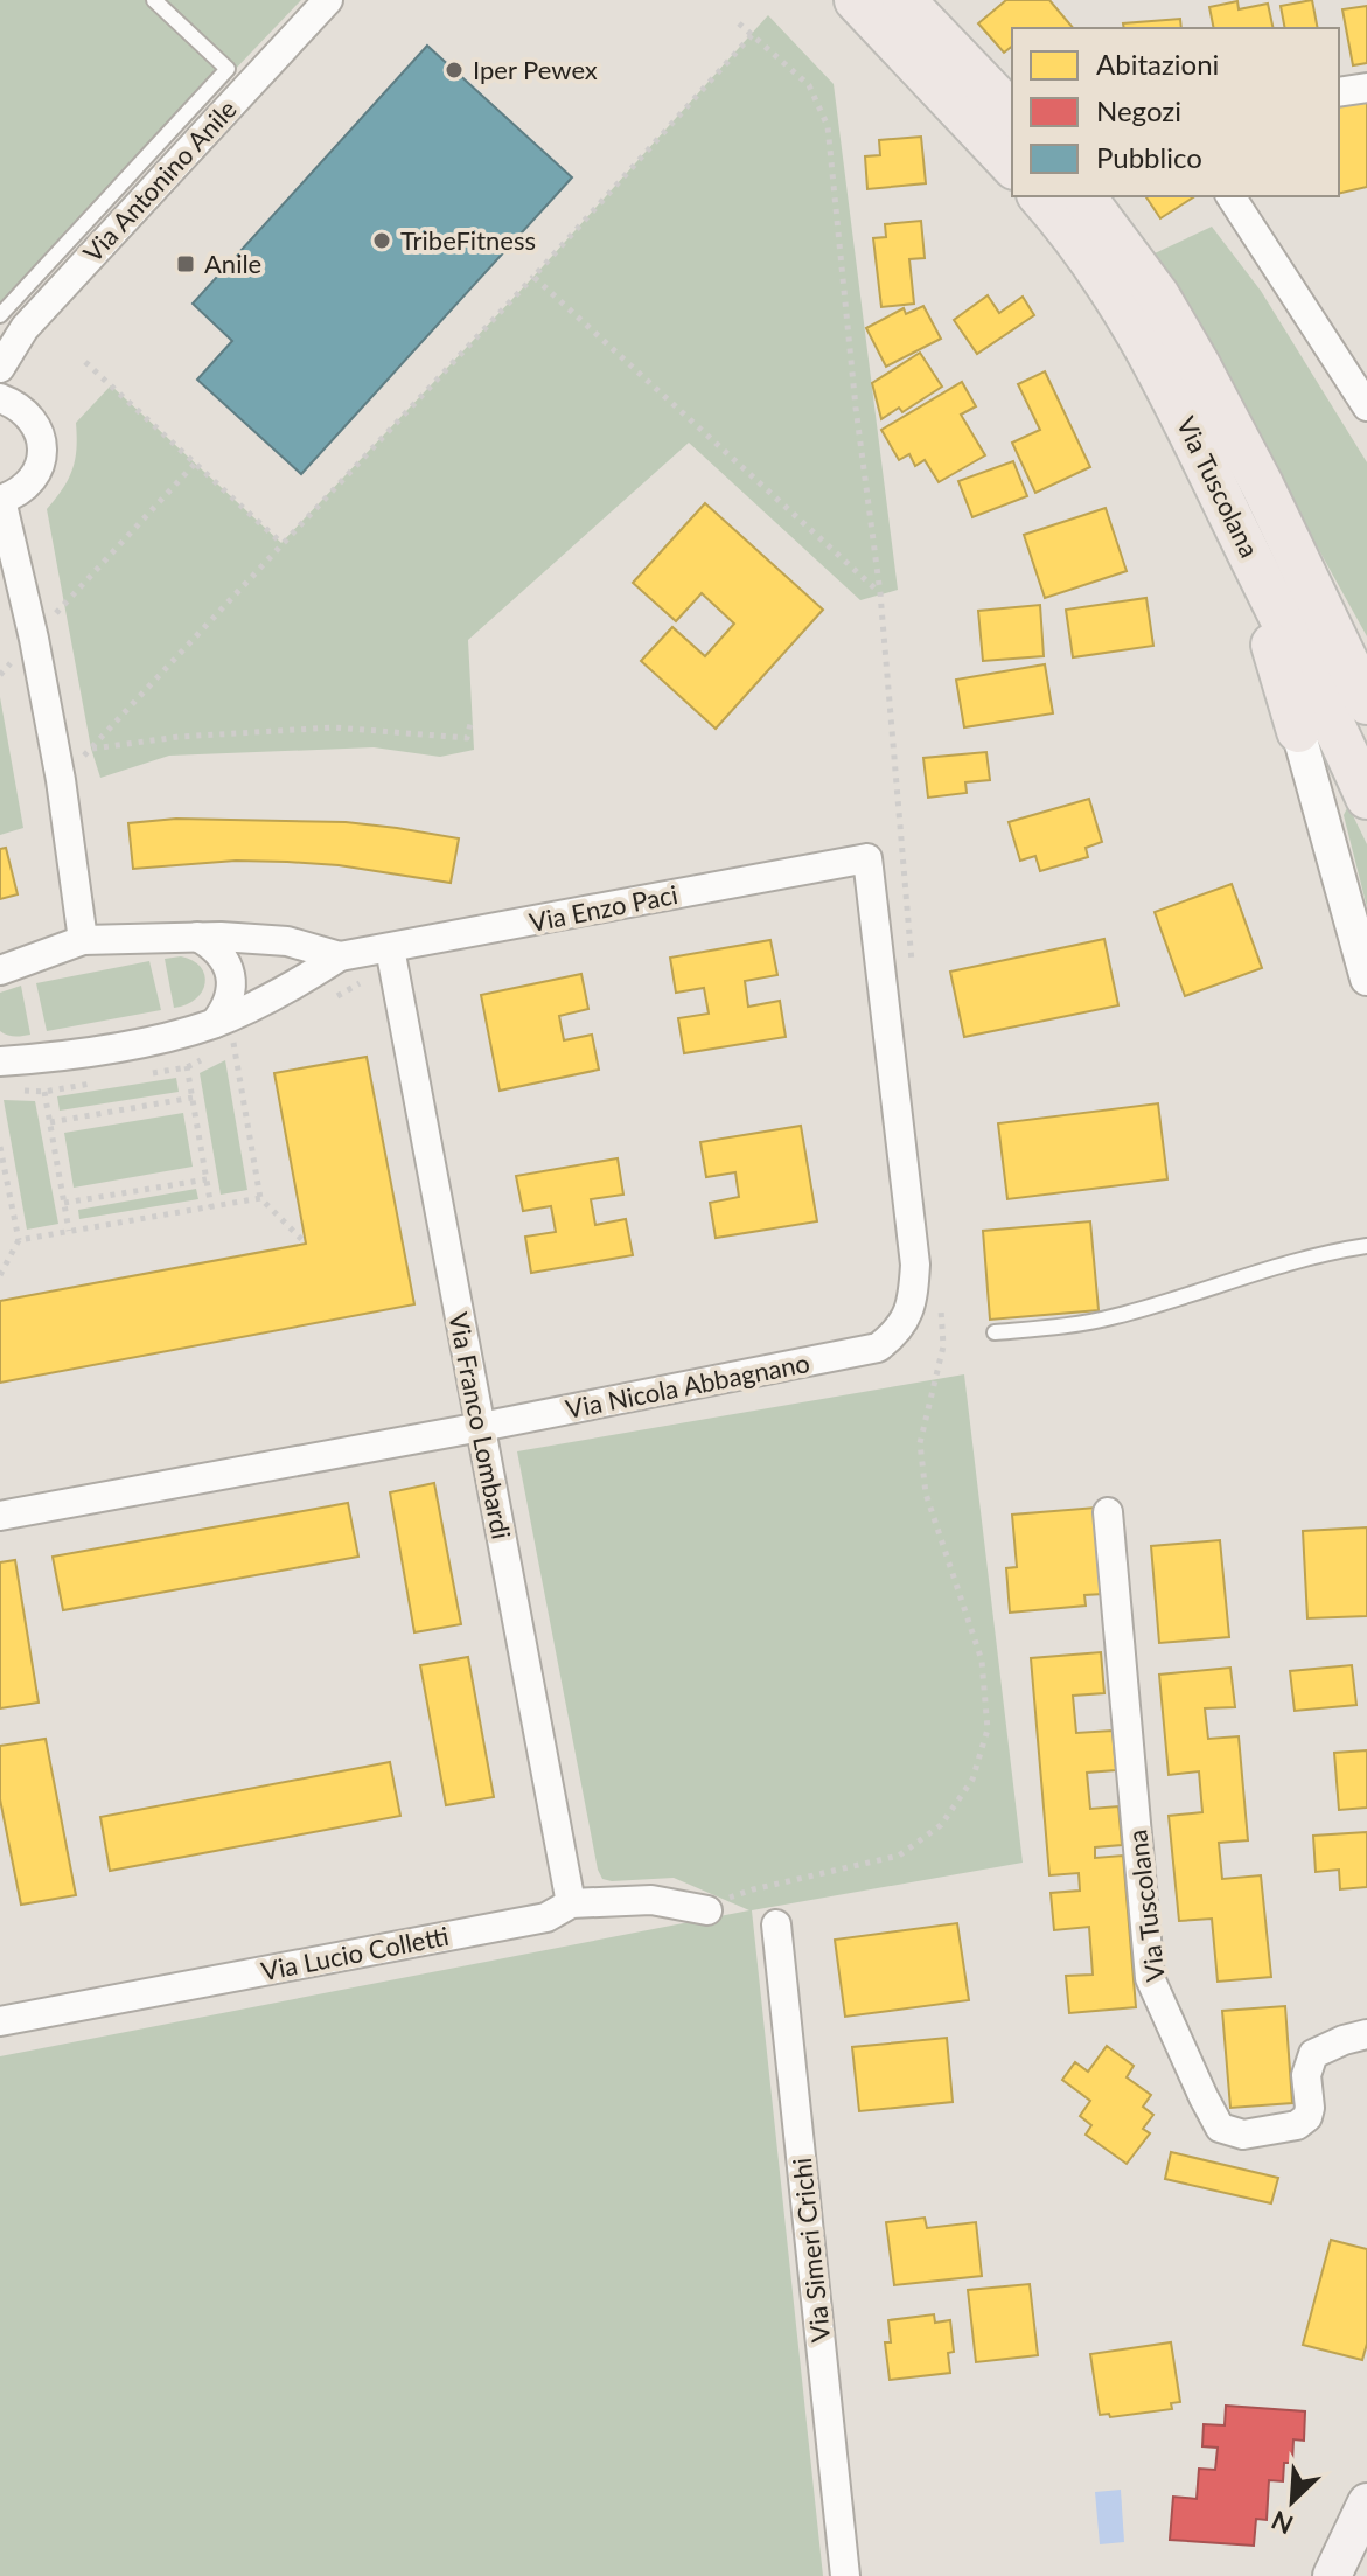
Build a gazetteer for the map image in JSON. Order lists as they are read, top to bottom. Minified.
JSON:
{"streets":{"main road":["Via Tuscolana"],"street":["Via Antonino Anile","Via Enzo Paci","Via Nicola Abbagnano","Via Franco Lombardi","Via Lucio Colletti","Via Simeri Crichi"]},"crossings":[["Via Enzo Paci","Via Nicola Abbagnano"],["Via Enzo Paci","Via Franco Lombardi"],["Via Nicola Abbagnano","Via Franco Lombardi"],["Via Franco Lombardi","Via Lucio Colletti"]],"places":{"other":["Iper Pewex","TribeFitness"],"transit":["Anile"]},"legend":["Abitazioni","Negozi","Pubblico"],"north":"bottom left"}
